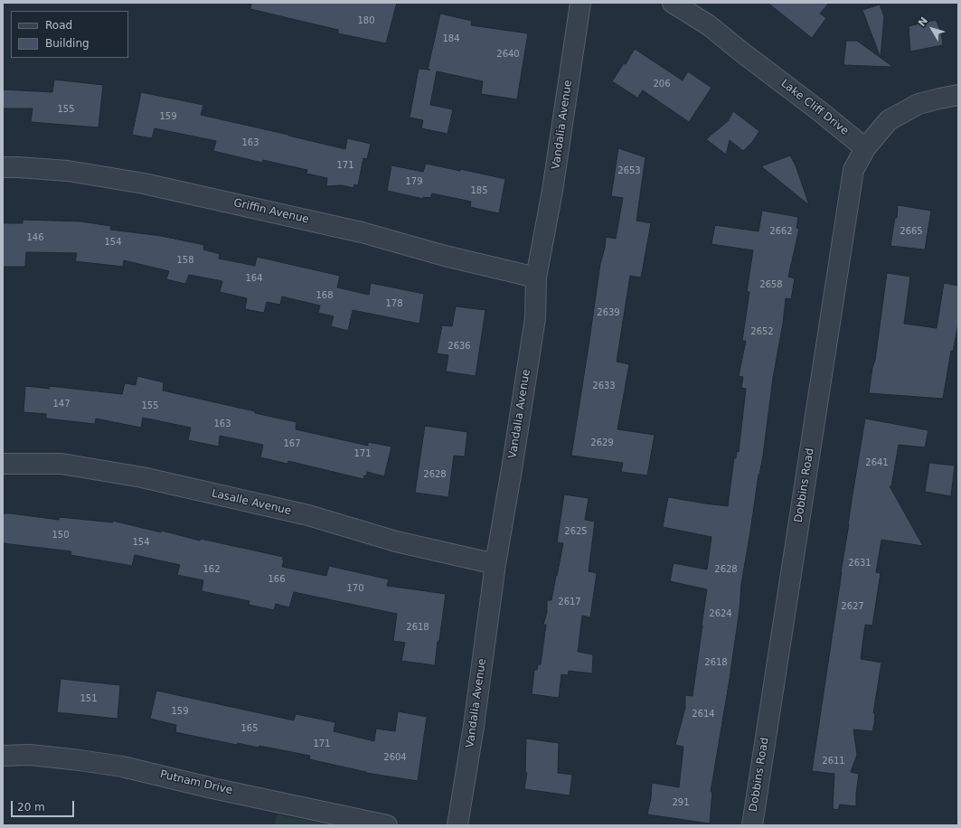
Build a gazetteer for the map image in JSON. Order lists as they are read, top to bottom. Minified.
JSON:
{"streets":{"street":["Lake Cliff Drive","Vandalia Avenue","Griffin Avenue","Dobbins Road","Lasalle Avenue","Putnam Drive"]},"crossings":[["Lake Cliff Drive","Dobbins Road"],["Vandalia Avenue","Griffin Avenue"],["Vandalia Avenue","Lasalle Avenue"]],"house_numbers":["180","184","2640","206","155","159","163","171","2653","179","185","2662","2665","146","154","158","164","2658","168","178","2639","2652","2636","2633","147","155","163","2629","167","171","2641","2628","2625","150","154","2631","162","2628","166","170","2617","2627","2624","2618","2618","151","159","2614","165","171","2604","2611","291"],"legend":["Road","Building"],"scale_bar":"20 m","north":"top left"}
